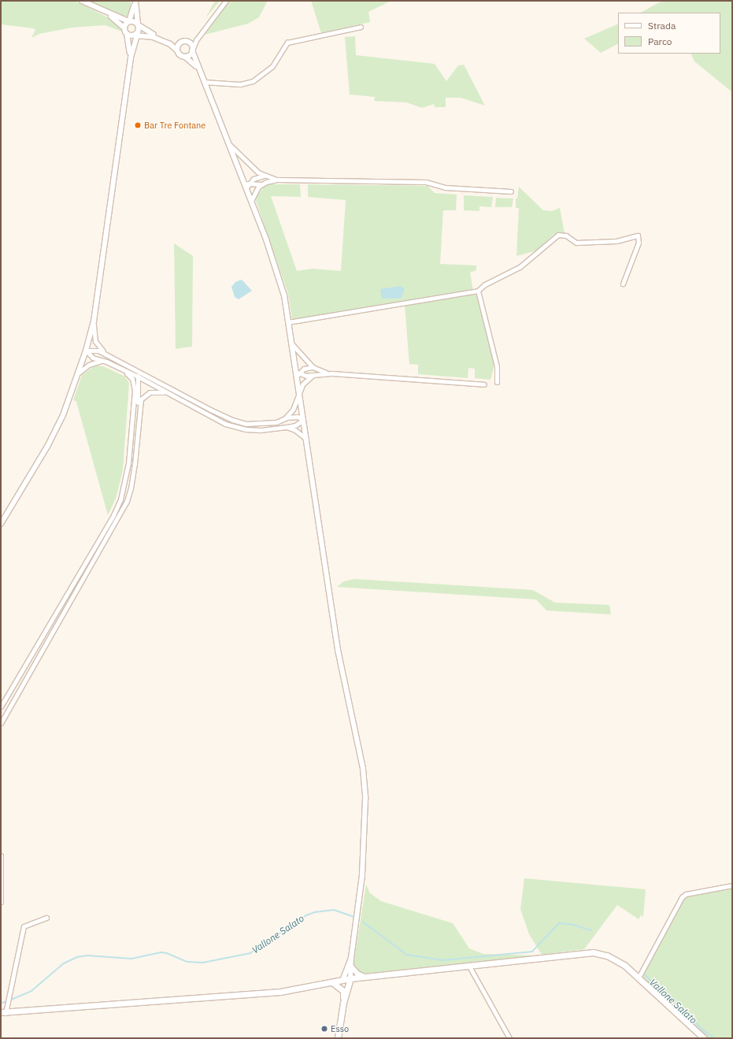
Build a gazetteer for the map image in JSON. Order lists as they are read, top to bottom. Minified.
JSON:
{"water":["Vallone Salato"],"places":["Bar Tre Fontane","Esso"],"legend":["Strada","Parco"]}
